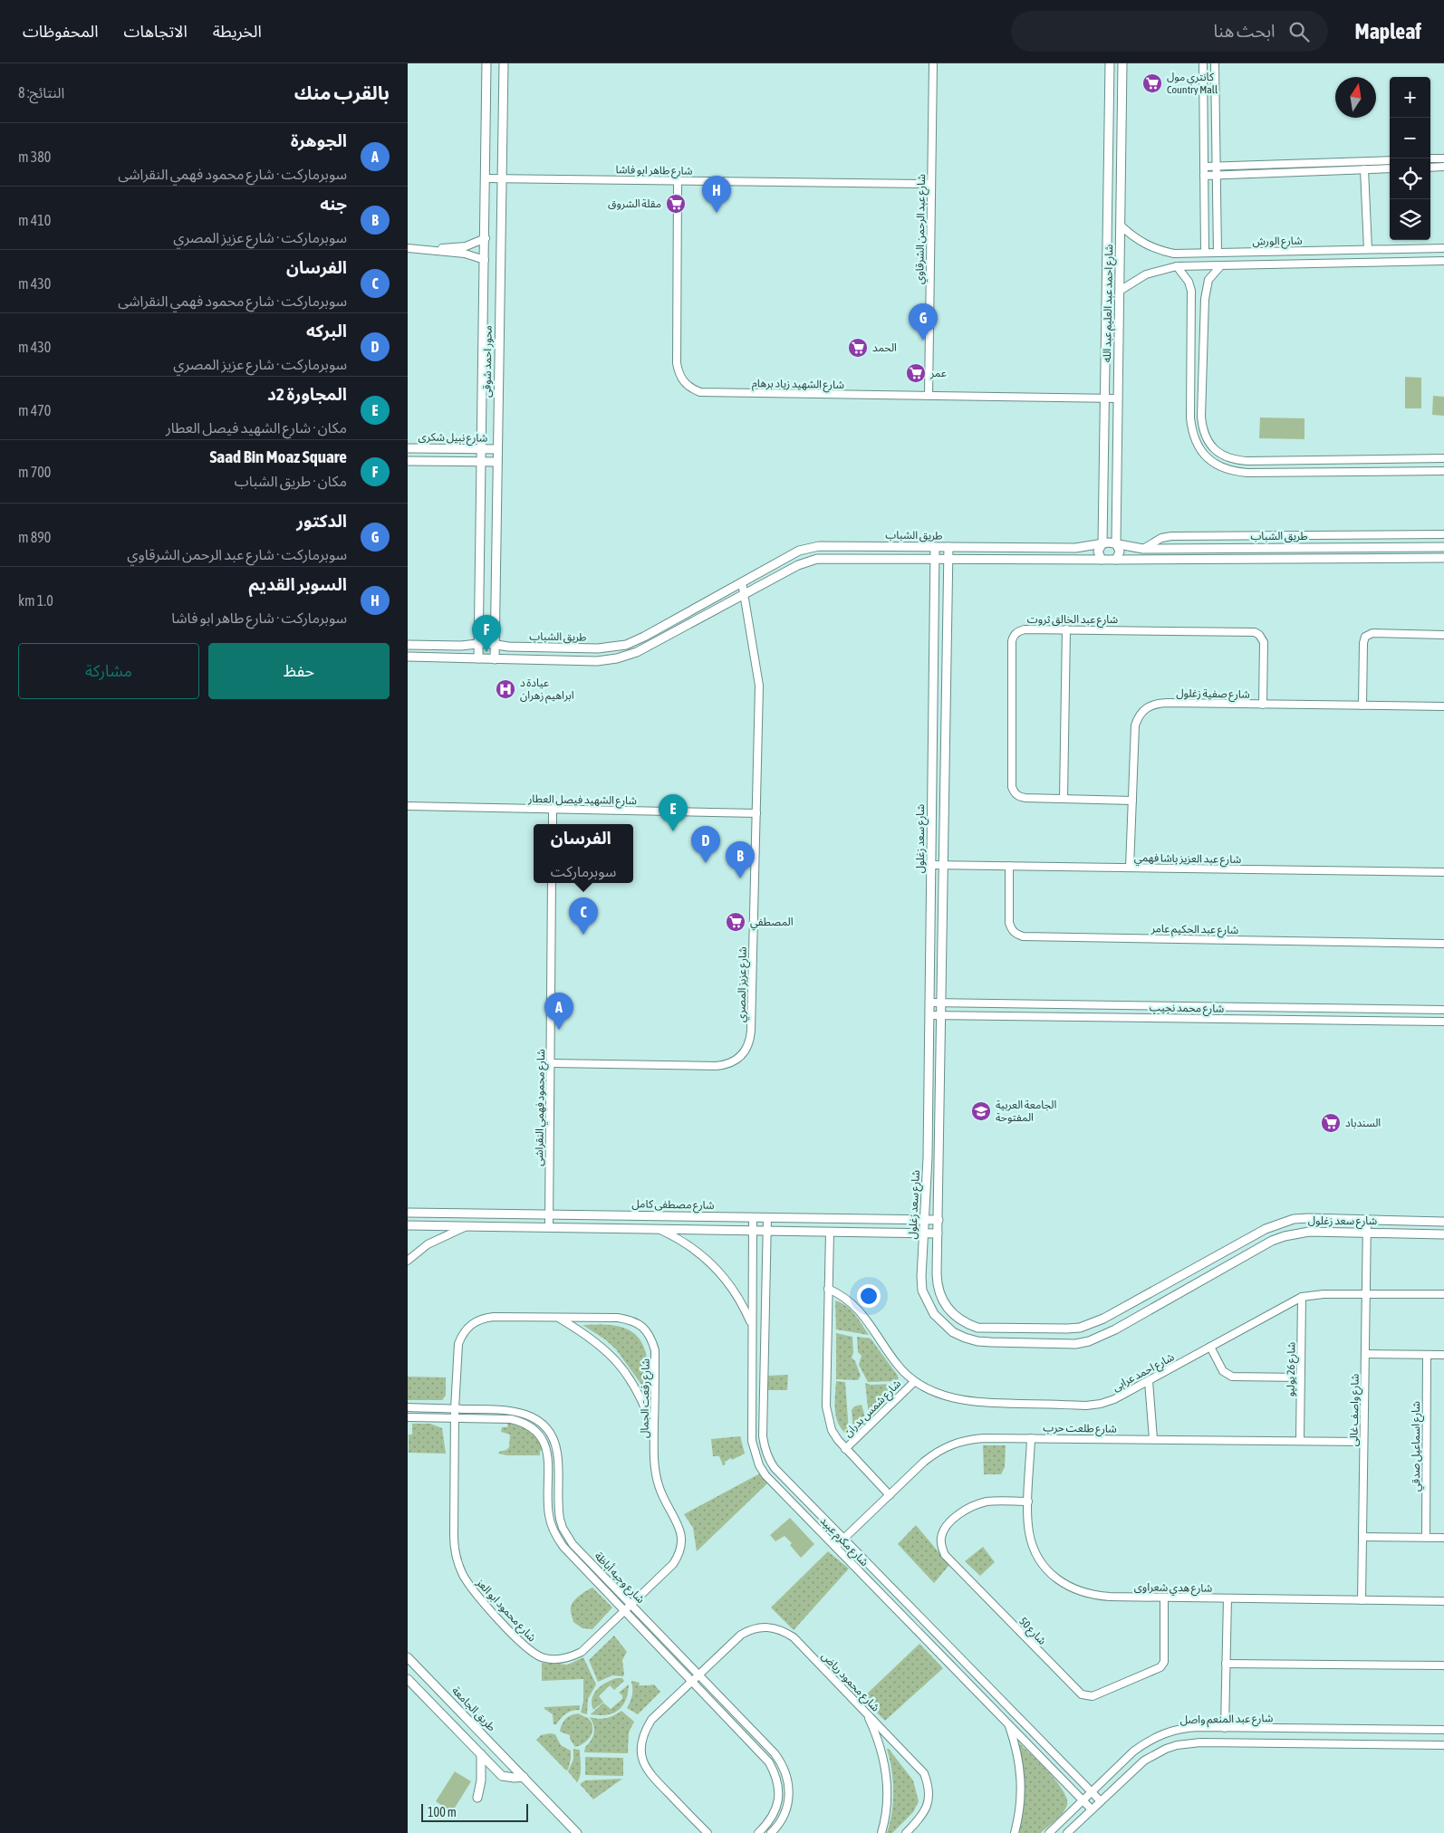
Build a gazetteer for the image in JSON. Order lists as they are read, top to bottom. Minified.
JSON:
{"streets":{"street":["شارع طاهر ابو فاشا","شارع عبد الرحمن الشرقاوي","شارع الورش","شارع احمد عبد العليم عبد الله","محور احمد شوقى","شارع الشهيد زياد برهام","شارع نبيل شكرى","طريق الشباب","شارع عبد الخالق ثروت","شارع صفية زغلول","شارع الشهيد فيصل العطار","شارع سعد زغلول","شارع عبد العزيز باشا فهمي","شارع عبد الحكيم عامر","شارع عزيز المصري","شارع محمد نجيب","شارع محمود فهمي النقراشى","شارع مصطفى كامل","شارع 26 يوليو","شارع احمد عرابى","شارع رفعت الجمال","شارع شمس بدران","شارع واصف غالى","شارع طلعت حرب","شارع اسماعيل صدقي","شارع مكرم عبيد","شارع وجيه أباظة","شارع هدي شعراوى","شارع محمود ابو العز","شارع 50","شارع محمود رياض","طريق الجامعة","شارع عبد المنعم واصل"]},"crossings":[["شارع طاهر ابو فاشا","شارع عبد الرحمن الشرقاوي"],["شارع طاهر ابو فاشا","محور احمد شوقى"],["شارع طاهر ابو فاشا","شارع الشهيد زياد برهام"],["شارع عبد الرحمن الشرقاوي","شارع الشهيد زياد برهام"],["شارع الورش","شارع احمد عبد العليم عبد الله"],["شارع احمد عبد العليم عبد الله","شارع الشهيد زياد برهام"],["شارع احمد عبد العليم عبد الله","طريق الشباب"],["محور احمد شوقى","شارع نبيل شكرى"],["محور احمد شوقى","طريق الشباب"],["طريق الشباب","شارع سعد زغلول"],["طريق الشباب","شارع عزيز المصري"],["شارع عبد الخالق ثروت","شارع صفية زغلول"],["شارع صفية زغلول","شارع عبد العزيز باشا فهمي"],["شارع الشهيد فيصل العطار","شارع عزيز المصري"],["شارع سعد زغلول","شارع عبد العزيز باشا فهمي"],["شارع سعد زغلول","شارع محمد نجيب"],["شارع سعد زغلول","شارع مصطفى كامل"],["شارع سعد زغلول","شارع واصف غالى"],["شارع عبد العزيز باشا فهمي","شارع عبد الحكيم عامر"],["شارع عزيز المصري","شارع محمود فهمي النقراشى"],["شارع محمود فهمي النقراشى","شارع مصطفى كامل"],["شارع مصطفى كامل","شارع مكرم عبيد"],["شارع 26 يوليو","شارع احمد عرابى"],["شارع 26 يوليو","شارع طلعت حرب"],["شارع احمد عرابى","شارع شمس بدران"],["شارع احمد عرابى","شارع واصف غالى"],["شارع رفعت الجمال","شارع وجيه أباظة"],["شارع رفعت الجمال","شارع محمود ابو العز"],["شارع واصف غالى","شارع طلعت حرب"],["شارع واصف غالى","شارع هدي شعراوى"],["شارع طلعت حرب","شارع مكرم عبيد"],["شارع طلعت حرب","شارع هدي شعراوى"],["شارع مكرم عبيد","شارع عبد المنعم واصل"],["شارع وجيه أباظة","شارع محمود ابو العز"],["شارع وجيه أباظة","شارع محمود رياض"],["شارع هدي شعراوى","شارع 50"]],"places":{"supermarket":["كانتري مول Country Mall","مقلة الشروق","الحمد","عمر","المصطفي","السندباد"],"hospital":["عيادة د ابراهيم زهران"],"school or university":["الجامعة العربية المفتوحة"]},"scale_bar":"100 m","north":"top","page":{"header":"Mapleaf","search":"ابحث هنا","nav":["الخريطة","الاتجاهات","المحفوظات"],"heading":["بالقرب منك","النتائج: 8"],"map_buttons":["+","−"],"list":[{"mark":"A","name":"الجوهرة","note":"سوبرماركت · شارع محمود فهمي النقراشى","value":"380 m"},{"mark":"B","name":"جنه","note":"سوبرماركت · شارع عزيز المصري","value":"410 m"},{"mark":"C","name":"الفرسان","note":"سوبرماركت · شارع محمود فهمي النقراشى","value":"430 m"},{"mark":"D","name":"البركه","note":"سوبرماركت · شارع عزيز المصري","value":"430 m"},{"mark":"E","name":"المجاورة 2د","note":"مكان · شارع الشهيد فيصل العطار","value":"470 m"},{"mark":"F","name":"Saad Bin Moaz Square","note":"مكان · طريق الشباب","value":"700 m"},{"mark":"G","name":"الدكتور","note":"سوبرماركت · شارع عبد الرحمن الشرقاوي","value":"890 m"},{"mark":"H","name":"السوبر القديم","note":"سوبرماركت · شارع طاهر ابو فاشا","value":"1.0 km"}],"pins":["H","G","F","E","D","B","C","A"],"buttons":["حفظ","مشاركة"],"popup":["الفرسان","سوبرماركت"],"scale":"100 m"}}
